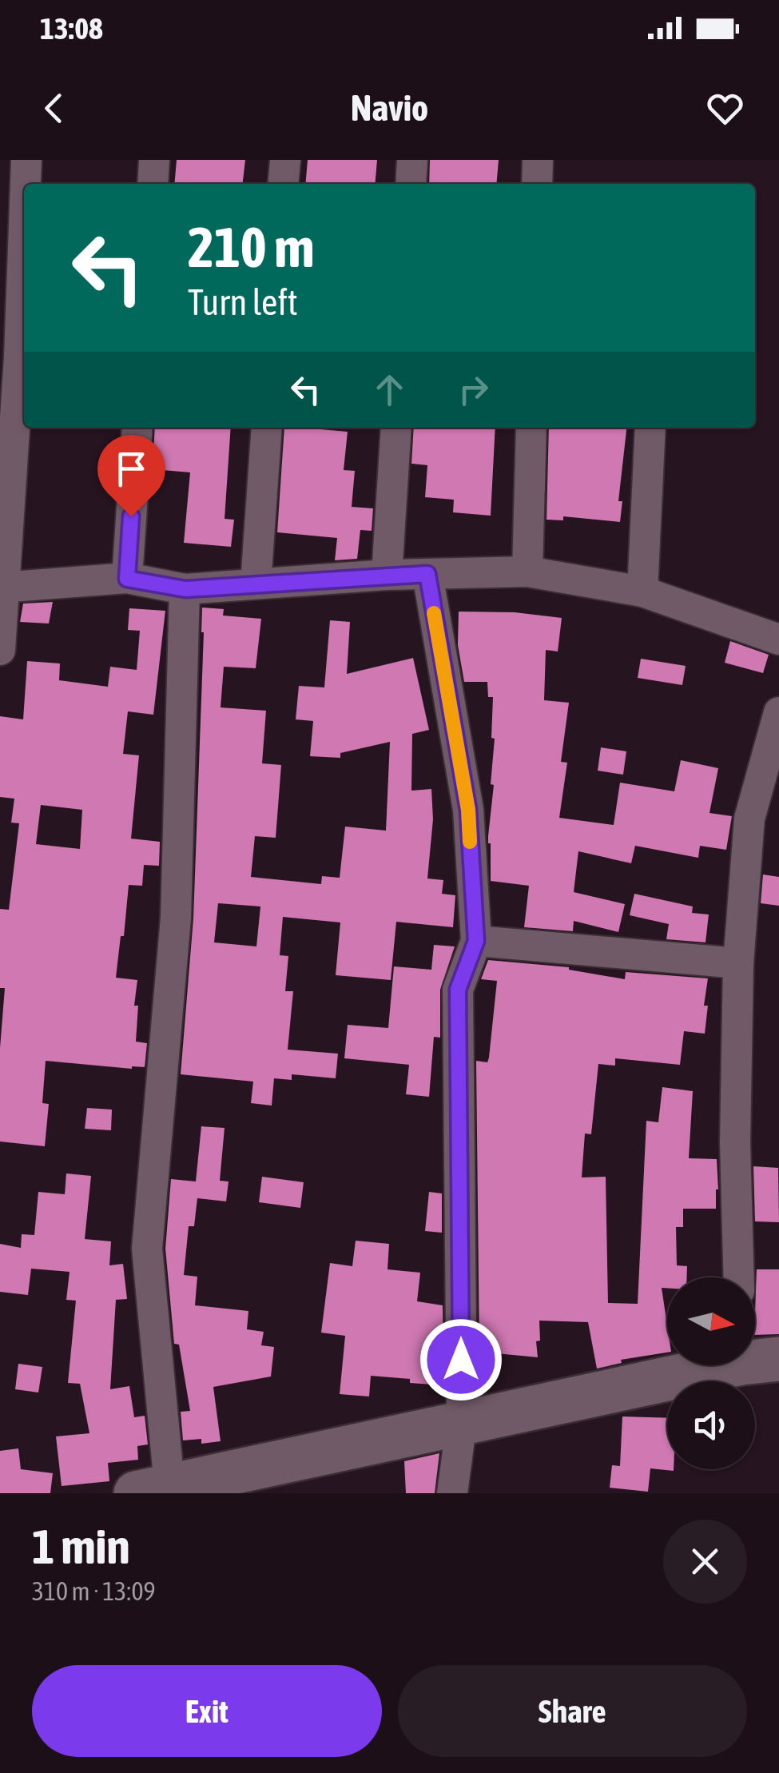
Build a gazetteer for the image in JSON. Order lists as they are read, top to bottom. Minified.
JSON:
{"north":"right","page":{"status":"13:08","header":"Navio","turn":["210 m","Turn left"],"heading":["1 min","310 m · 13:09"],"buttons":["Exit","Share"]}}
